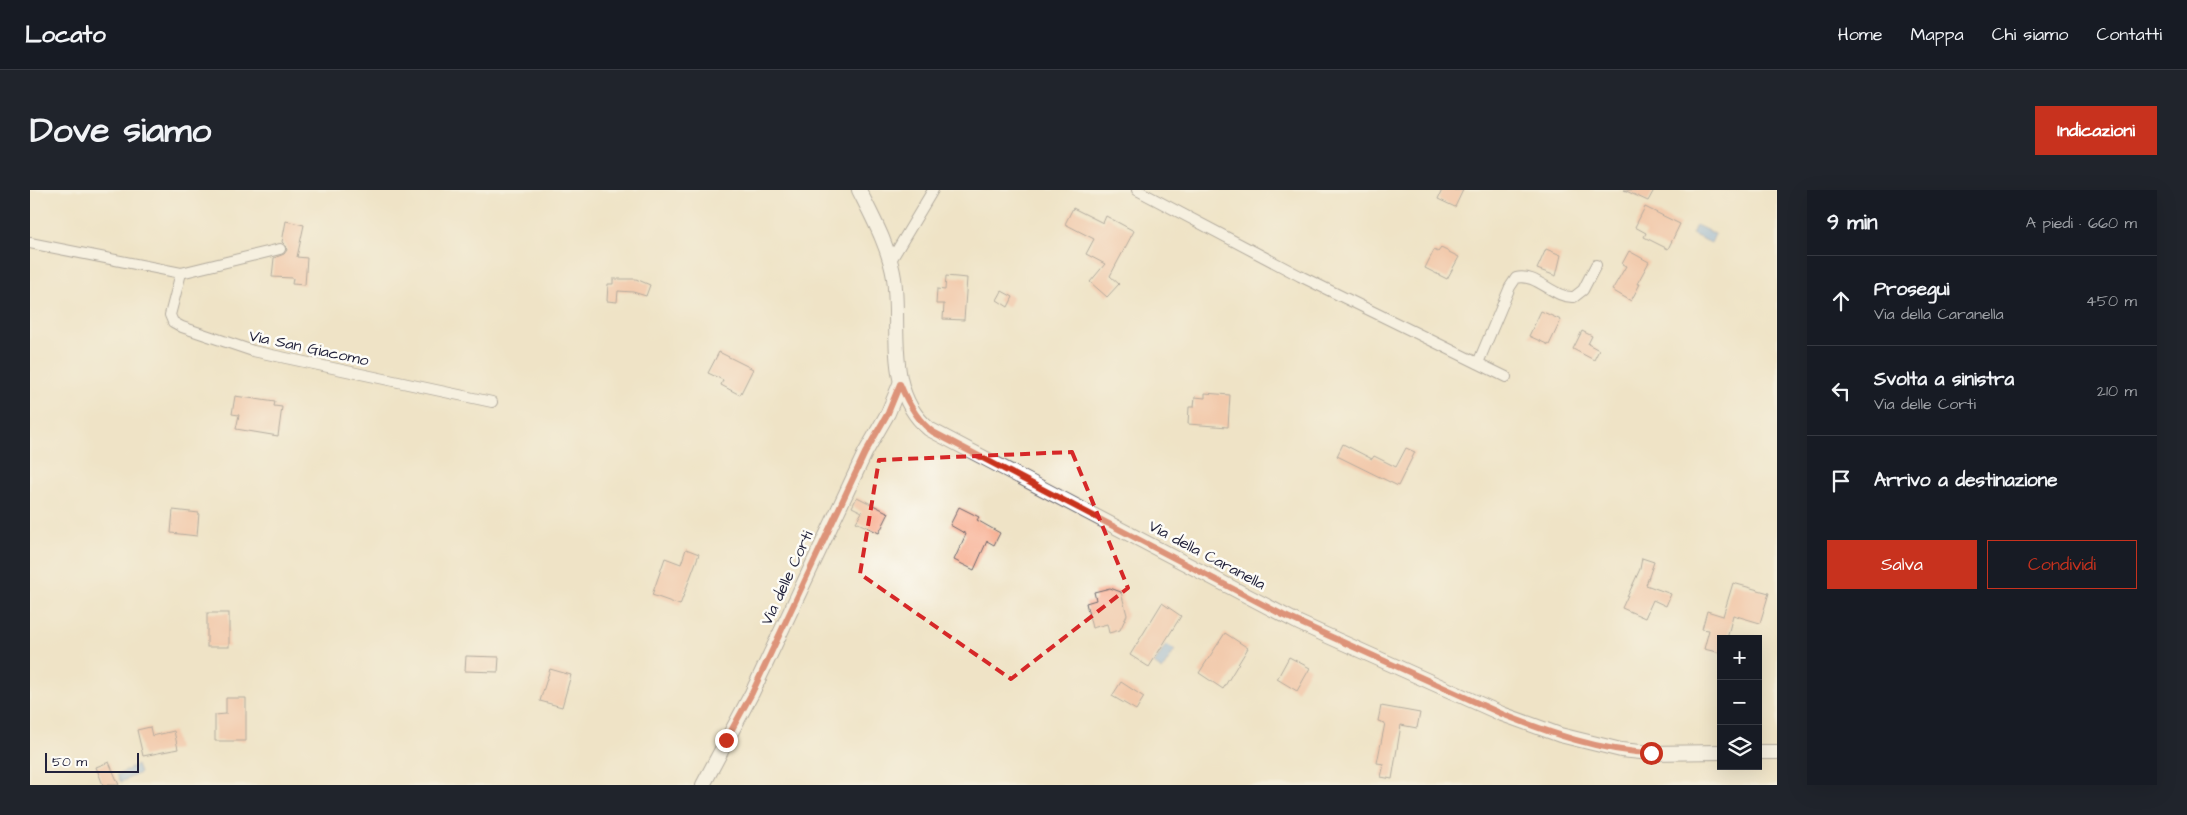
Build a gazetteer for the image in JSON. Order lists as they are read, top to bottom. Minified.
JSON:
{"streets":{"main road":["Via della Caranella","Via delle Corti"],"street":["Via San Giacomo"]},"crossings":[["Via della Caranella","Via delle Corti"]],"scale_bar":"50 m","page":{"header":"Locato","nav":["Home","Mappa","Chi siamo","Contatti"],"title":"Dove siamo","buttons":["Indicazioni",["Salva","Condividi"]],"heading":["9 min","A piedi · 660 m"],"list":[["Prosegui","Via della Caranella","450 m"],["Svolta a sinistra","Via delle Corti","210 m"],"Arrivo a destinazione"],"map_buttons":["+","−"],"scale":"50 m"}}
